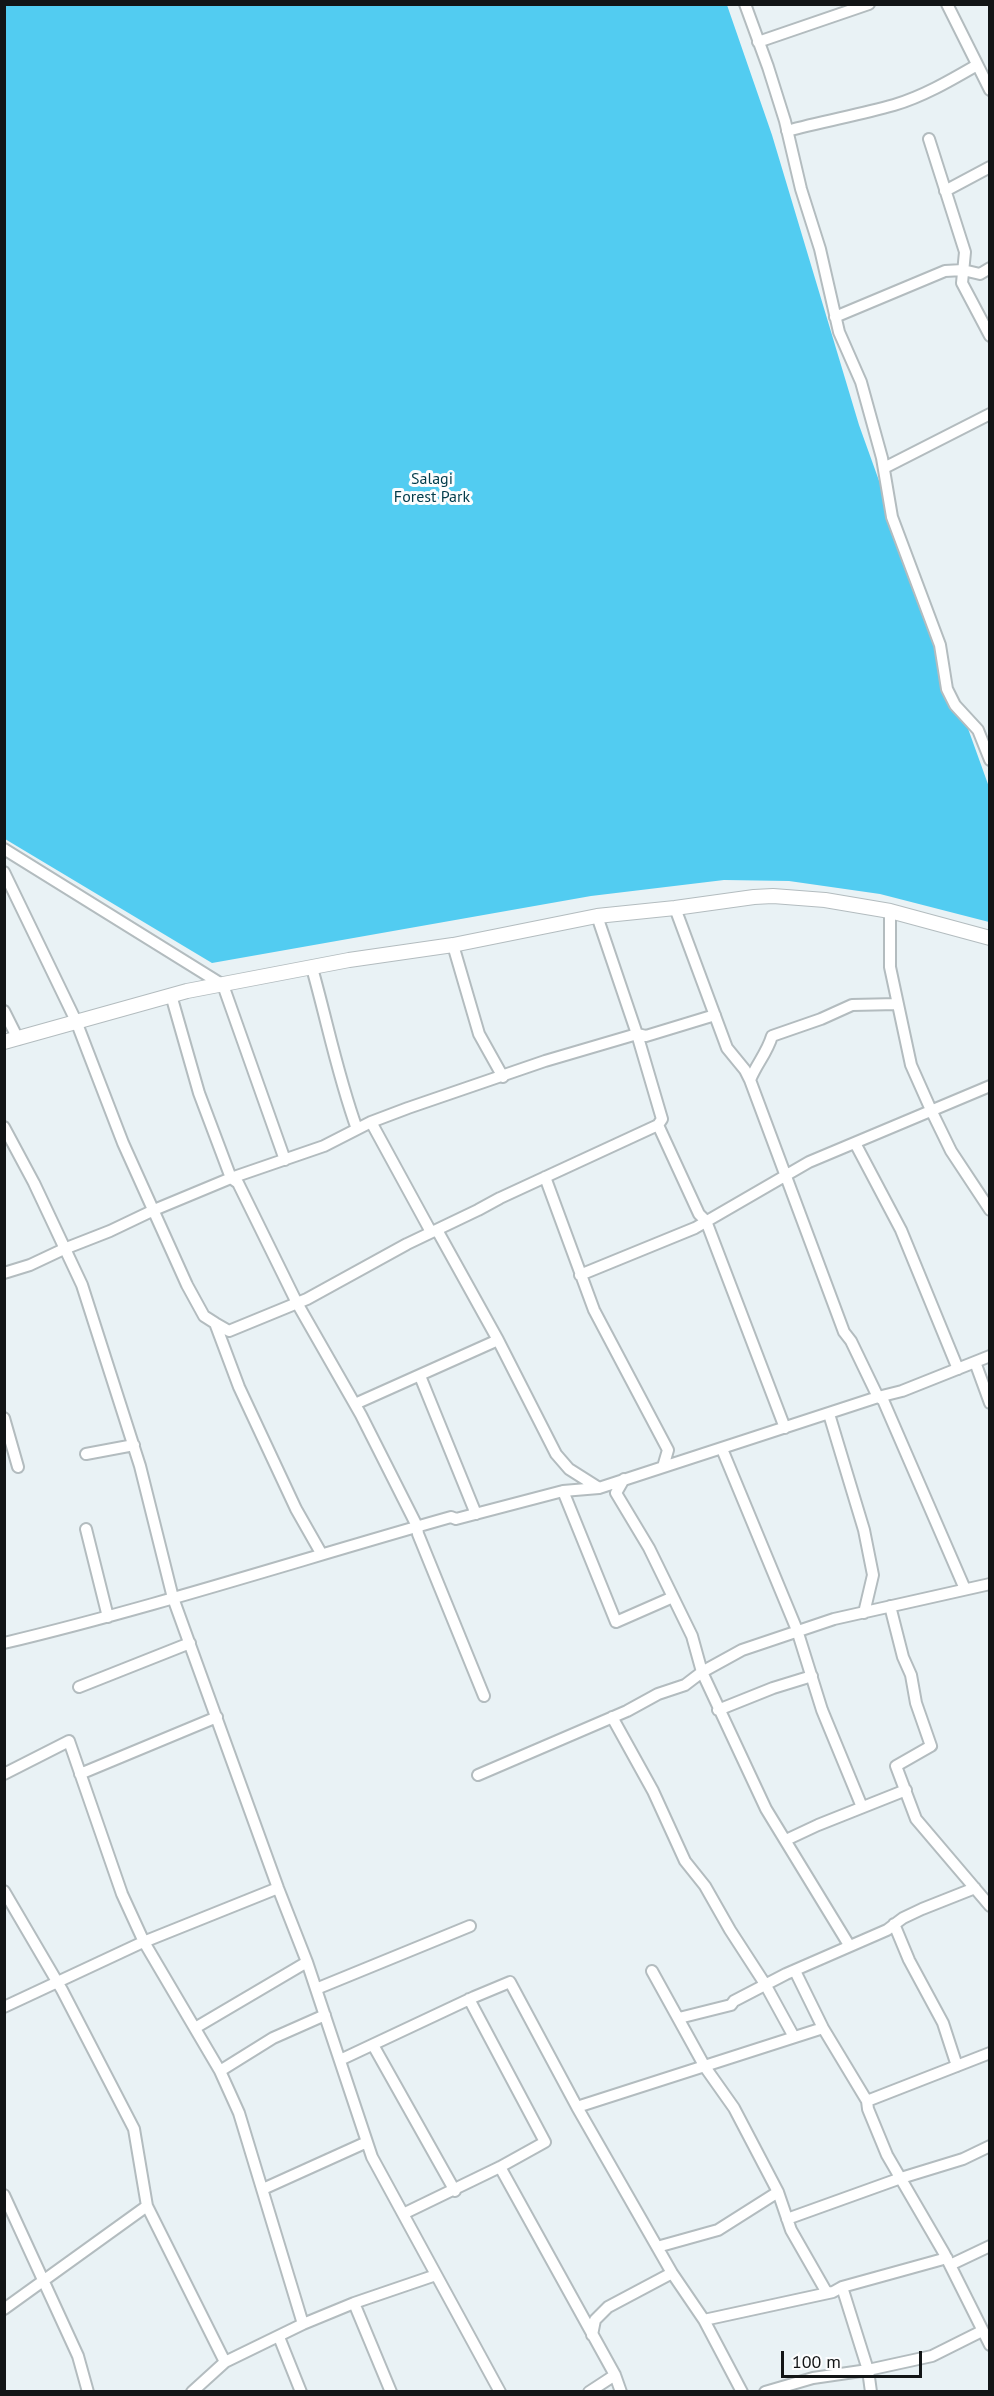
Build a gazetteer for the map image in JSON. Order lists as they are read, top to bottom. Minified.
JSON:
{"parks":["Salagi Forest Park"],"scale_bar":"100 m"}
